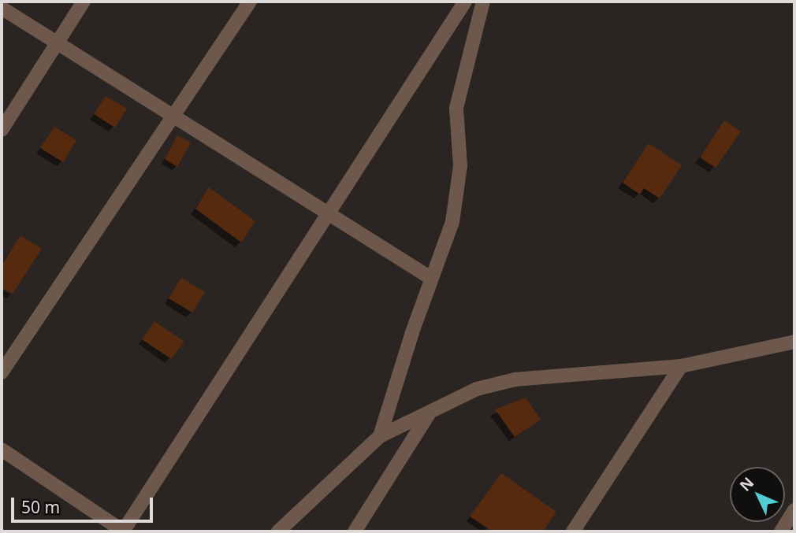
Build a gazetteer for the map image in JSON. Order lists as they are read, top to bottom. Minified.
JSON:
{"scale_bar":"50 m","north":"top left"}
